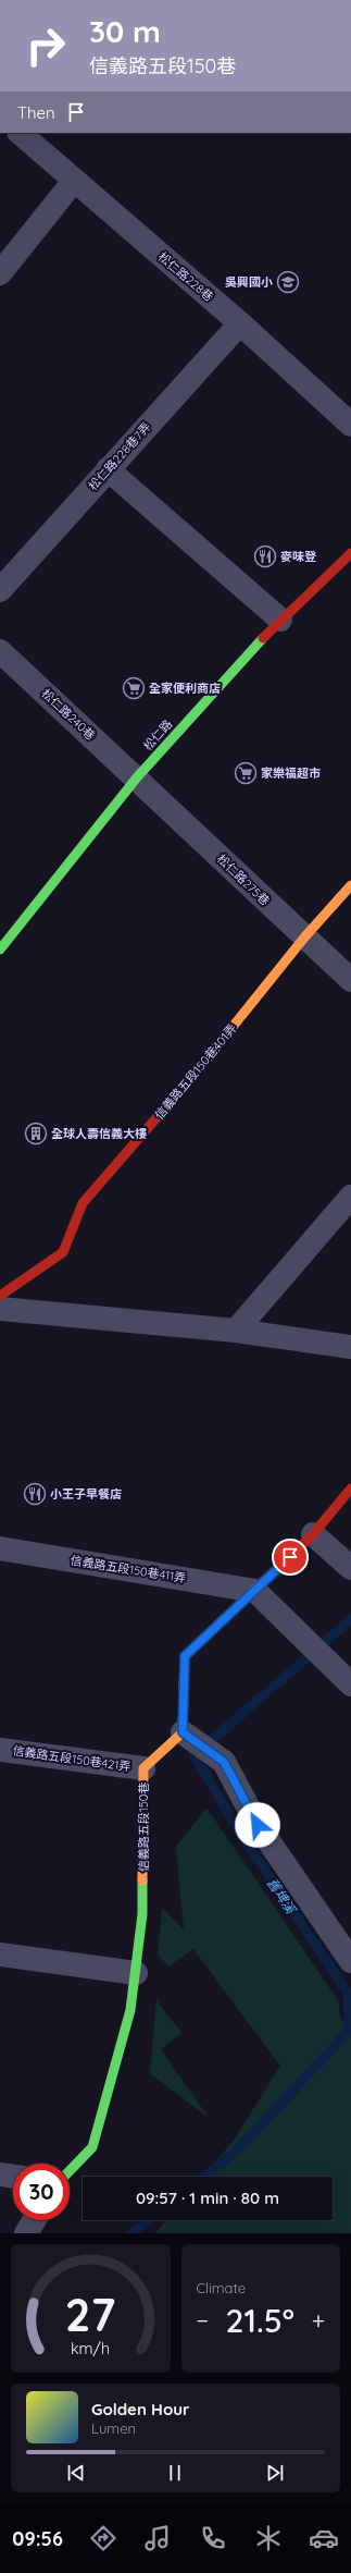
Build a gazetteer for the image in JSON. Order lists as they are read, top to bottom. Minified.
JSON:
{"streets":{"street":["松仁路228巷","松仁路228巷7弄","松仁路240巷","松仁路","松仁路275巷","信義路五段150巷401弄","信義路五段150巷411弄","信義路五段150巷421弄","信義路五段150巷"]},"crossings":[["松仁路228巷","松仁路228巷7弄"],["松仁路240巷","松仁路"],["松仁路240巷","松仁路275巷"],["松仁路","松仁路275巷"],["松仁路275巷","信義路五段150巷401弄"],["信義路五段150巷421弄","信義路五段150巷"]],"water":["舊埤溪"],"places":{"school or university":["吳興國小"],"restaurant":["麥味登","小王子早餐店"],"supermarket":["全家便利商店","家樂福超市"],"building":["全球人壽信義大樓"]},"page":{"turn":["30 m","信義路五段150巷"],"then":"Then","limit":"30","trip":"09:57 · 1 min · 80 m","tile":"Climate","heat":["−","21.5°","+"],"song":["Golden Hour","Lumen"],"tabs":"09:56","gauge":["27","km/h"]}}
